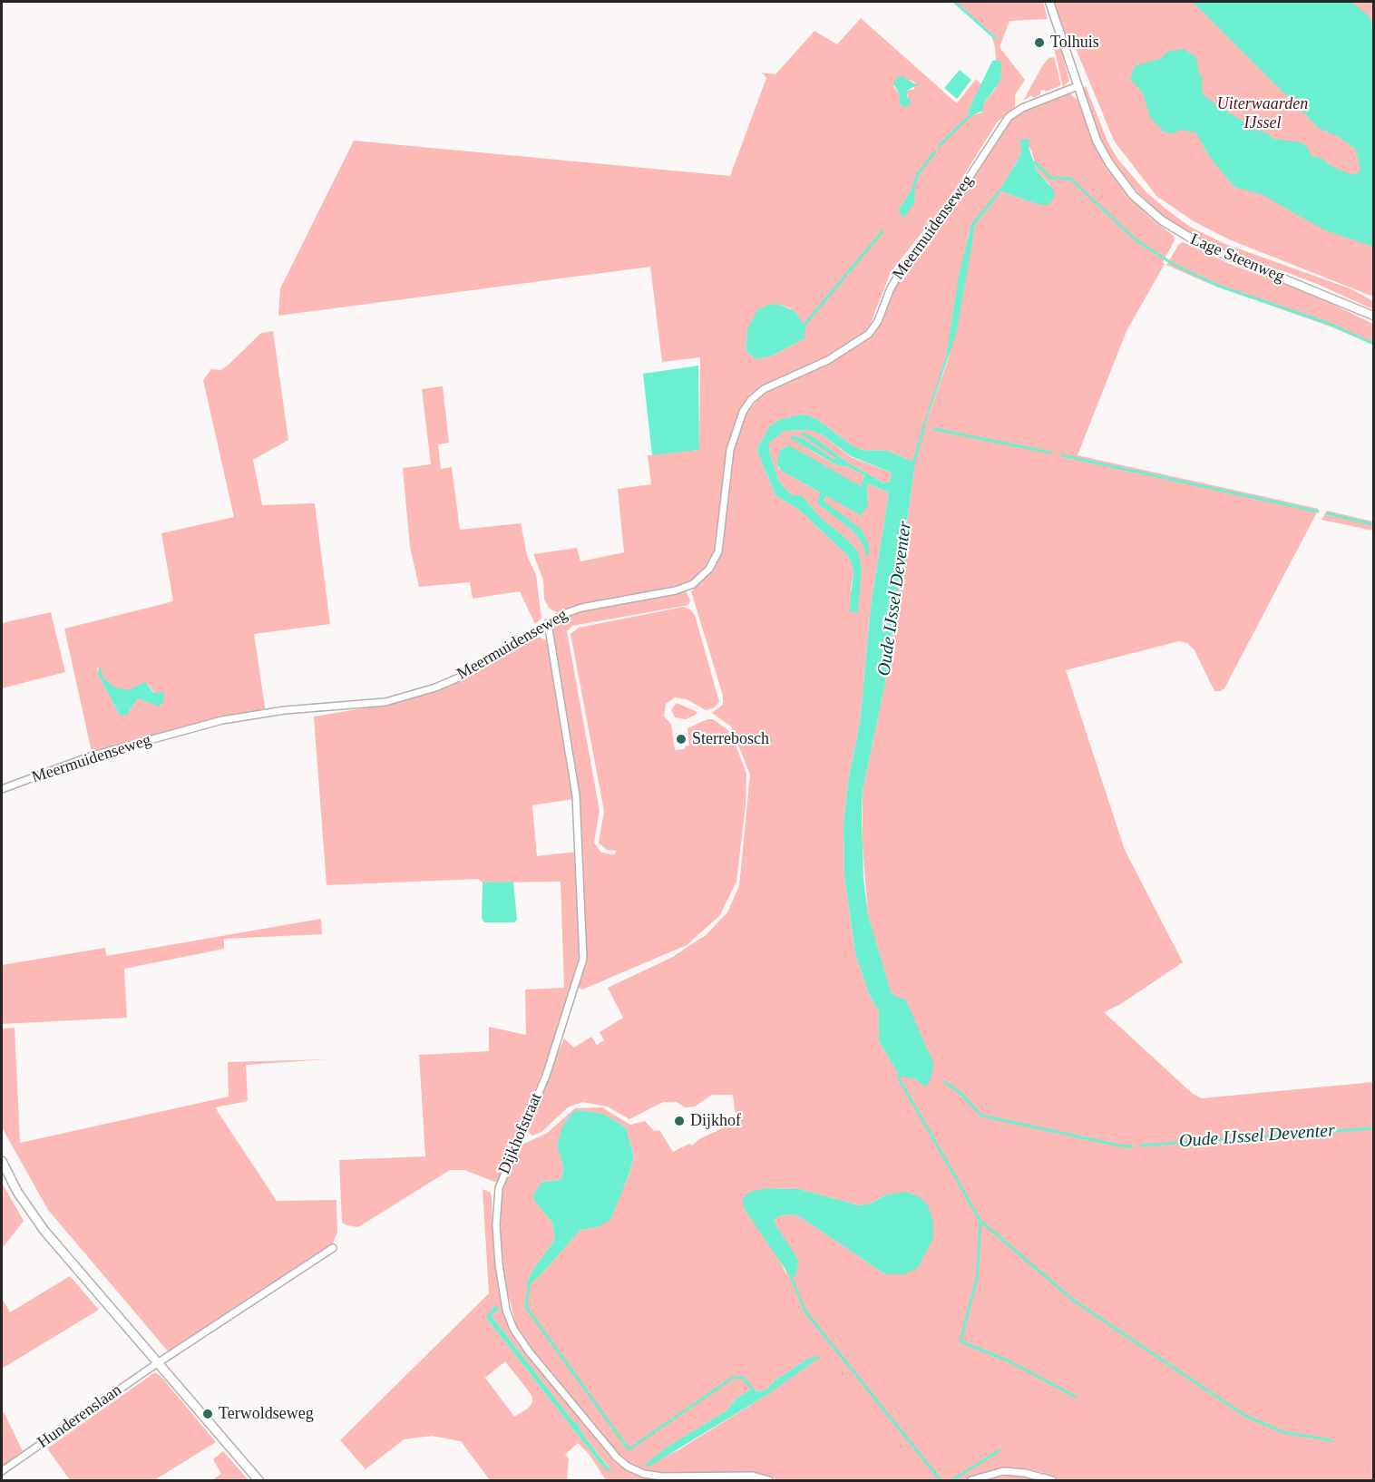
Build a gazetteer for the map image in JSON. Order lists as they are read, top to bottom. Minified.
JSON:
{"streets":{"street":["Meermuidenseweg","Lage Steenweg","Dijkhofstraat","Hunderenslaan"]},"crossings":[["Meermuidenseweg","Lage Steenweg"],["Meermuidenseweg","Dijkhofstraat"]],"water":["Oude IJssel Deventer"],"parks":["Uiterwaarden IJssel"],"places":["Tolhuis","Sterrebosch","Dijkhof","Terwoldseweg"]}
